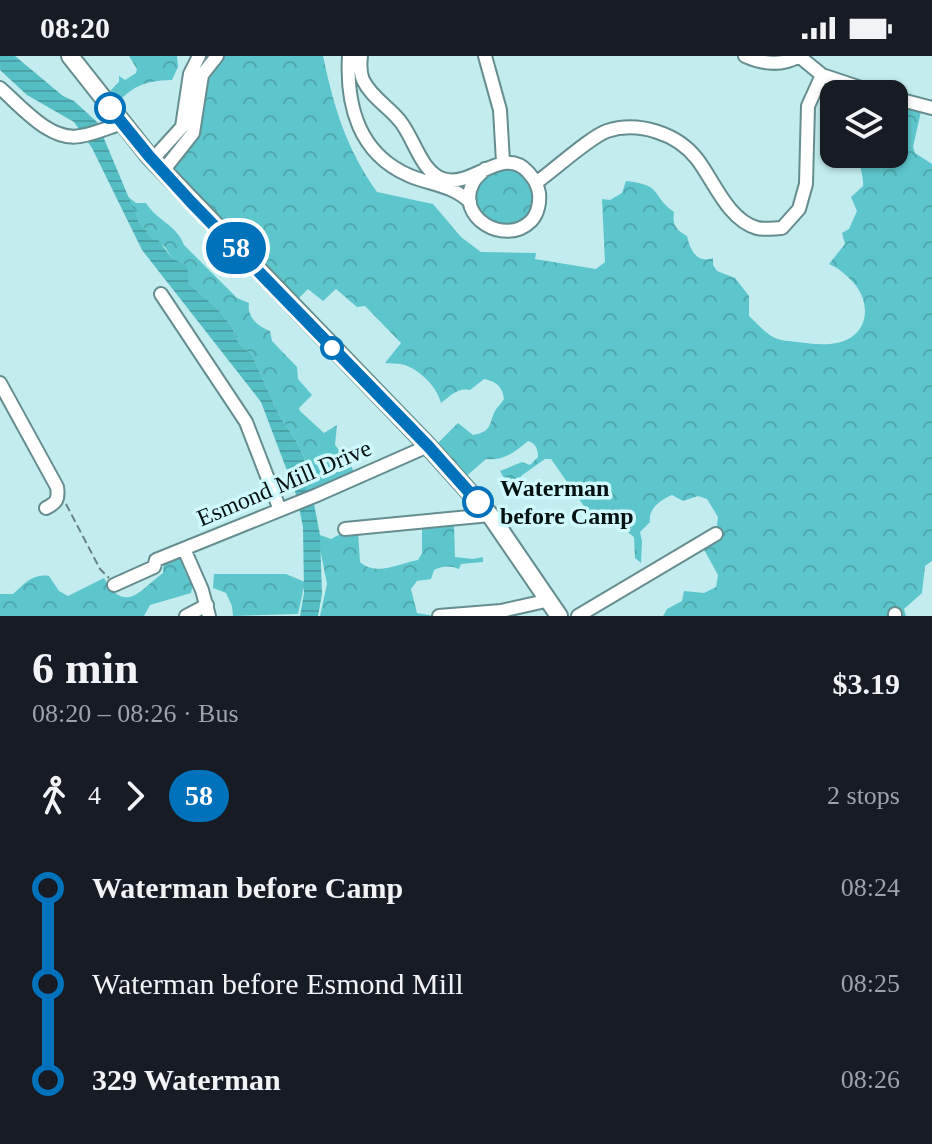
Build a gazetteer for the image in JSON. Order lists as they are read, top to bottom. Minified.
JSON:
{"streets":{"street":["Esmond Mill Drive"]},"places":["Waterman before Camp"],"lines":["bus line 58"],"page":{"status":"08:20","on_map":"58","heading":["6 min","08:20 – 08:26 · Bus","$3.19"],"legs":["4","58","2 stops"],"list":[{"name":"Waterman before Camp","value":"08:24"},{"name":"Waterman before Esmond Mill","value":"08:25"},{"name":"329 Waterman","value":"08:26"}]}}
